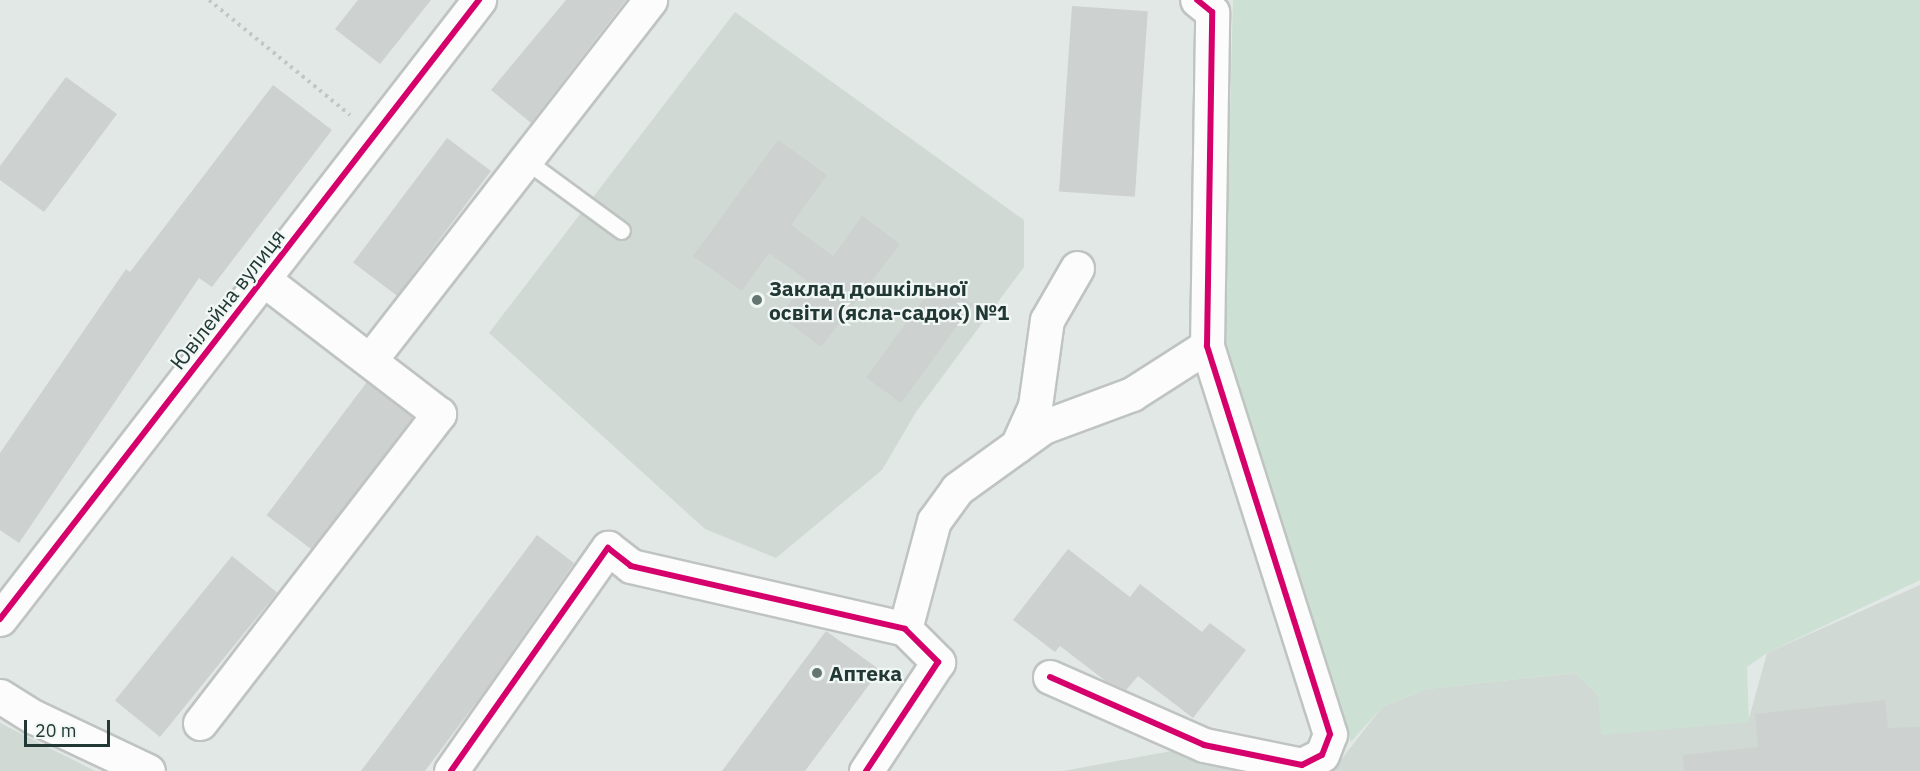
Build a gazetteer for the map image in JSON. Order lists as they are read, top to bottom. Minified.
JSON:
{"streets":{"street":["Ювілейна вулиця"]},"places":["Заклад дошкільної освіти (ясла-садок) №1","Аптека"],"scale_bar":"20 m"}
